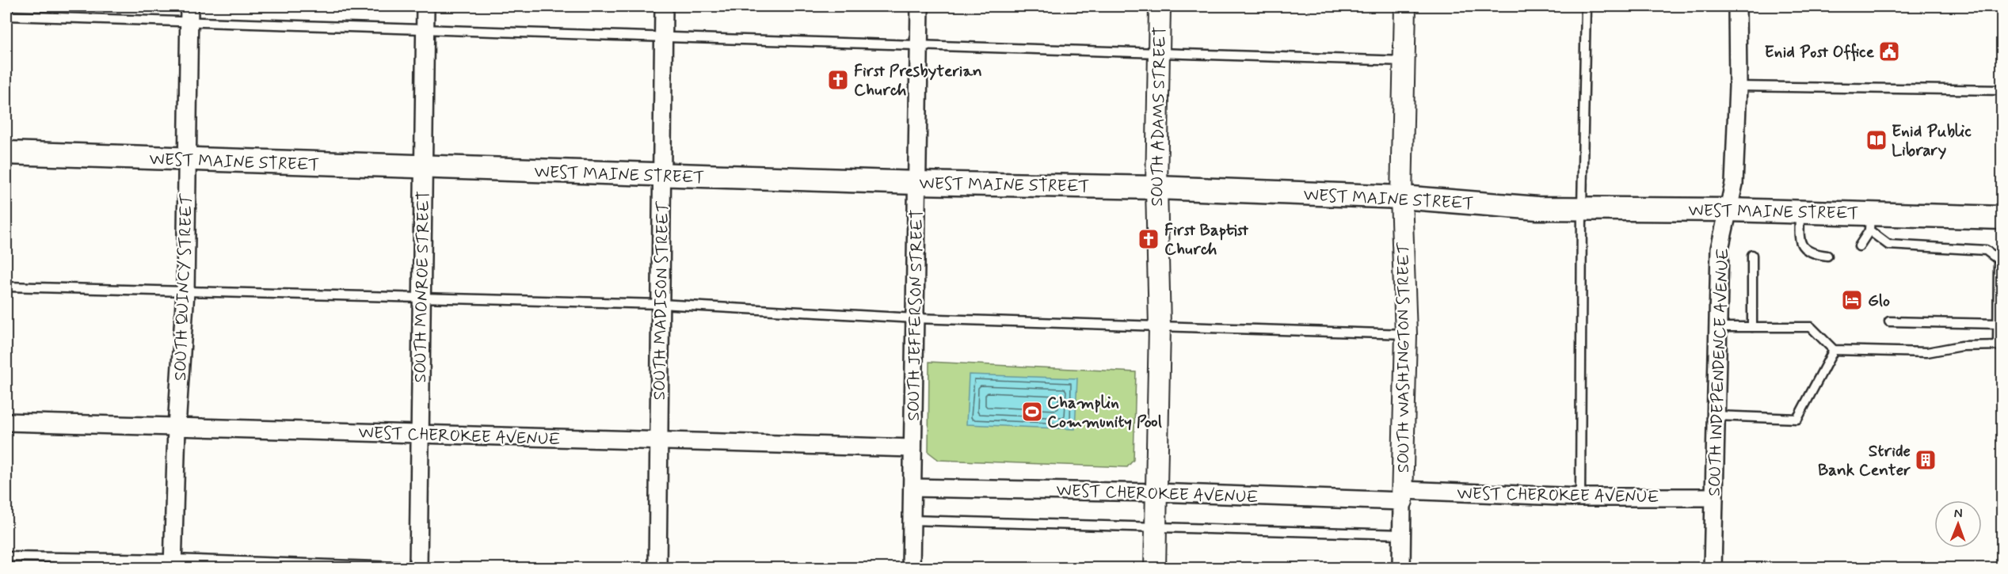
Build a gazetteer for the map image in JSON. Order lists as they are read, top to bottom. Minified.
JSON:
{"streets":{"main road":["WEST MAINE STREET"],"street":["SOUTH ADAMS STREET","SOUTH MONROE STREET","SOUTH QUINCY STREET","SOUTH MADISON STREET","SOUTH JEFFERSON STREET","SOUTH WASHINGTON STREET","SOUTH INDEPENDENCE AVENUE","WEST CHEROKEE AVENUE"]},"crossings":[["SOUTH ADAMS STREET","WEST MAINE STREET"],["SOUTH ADAMS STREET","WEST CHEROKEE AVENUE"],["WEST MAINE STREET","SOUTH MONROE STREET"],["WEST MAINE STREET","SOUTH QUINCY STREET"],["WEST MAINE STREET","SOUTH MADISON STREET"],["WEST MAINE STREET","SOUTH JEFFERSON STREET"],["WEST MAINE STREET","SOUTH WASHINGTON STREET"],["WEST MAINE STREET","SOUTH INDEPENDENCE AVENUE"],["SOUTH MONROE STREET","WEST CHEROKEE AVENUE"],["SOUTH QUINCY STREET","WEST CHEROKEE AVENUE"],["SOUTH MADISON STREET","WEST CHEROKEE AVENUE"],["SOUTH JEFFERSON STREET","WEST CHEROKEE AVENUE"],["SOUTH WASHINGTON STREET","WEST CHEROKEE AVENUE"],["SOUTH INDEPENDENCE AVENUE","WEST CHEROKEE AVENUE"]],"places":{"public building":["Enid Post Office"],"church":["First Presbyterian Church","First Baptist Church"],"library":["Enid Public Library"],"hotel":["Glo"],"sports":["Champlin Community Pool"],"building":["Stride Bank Center"]},"north":"top"}
